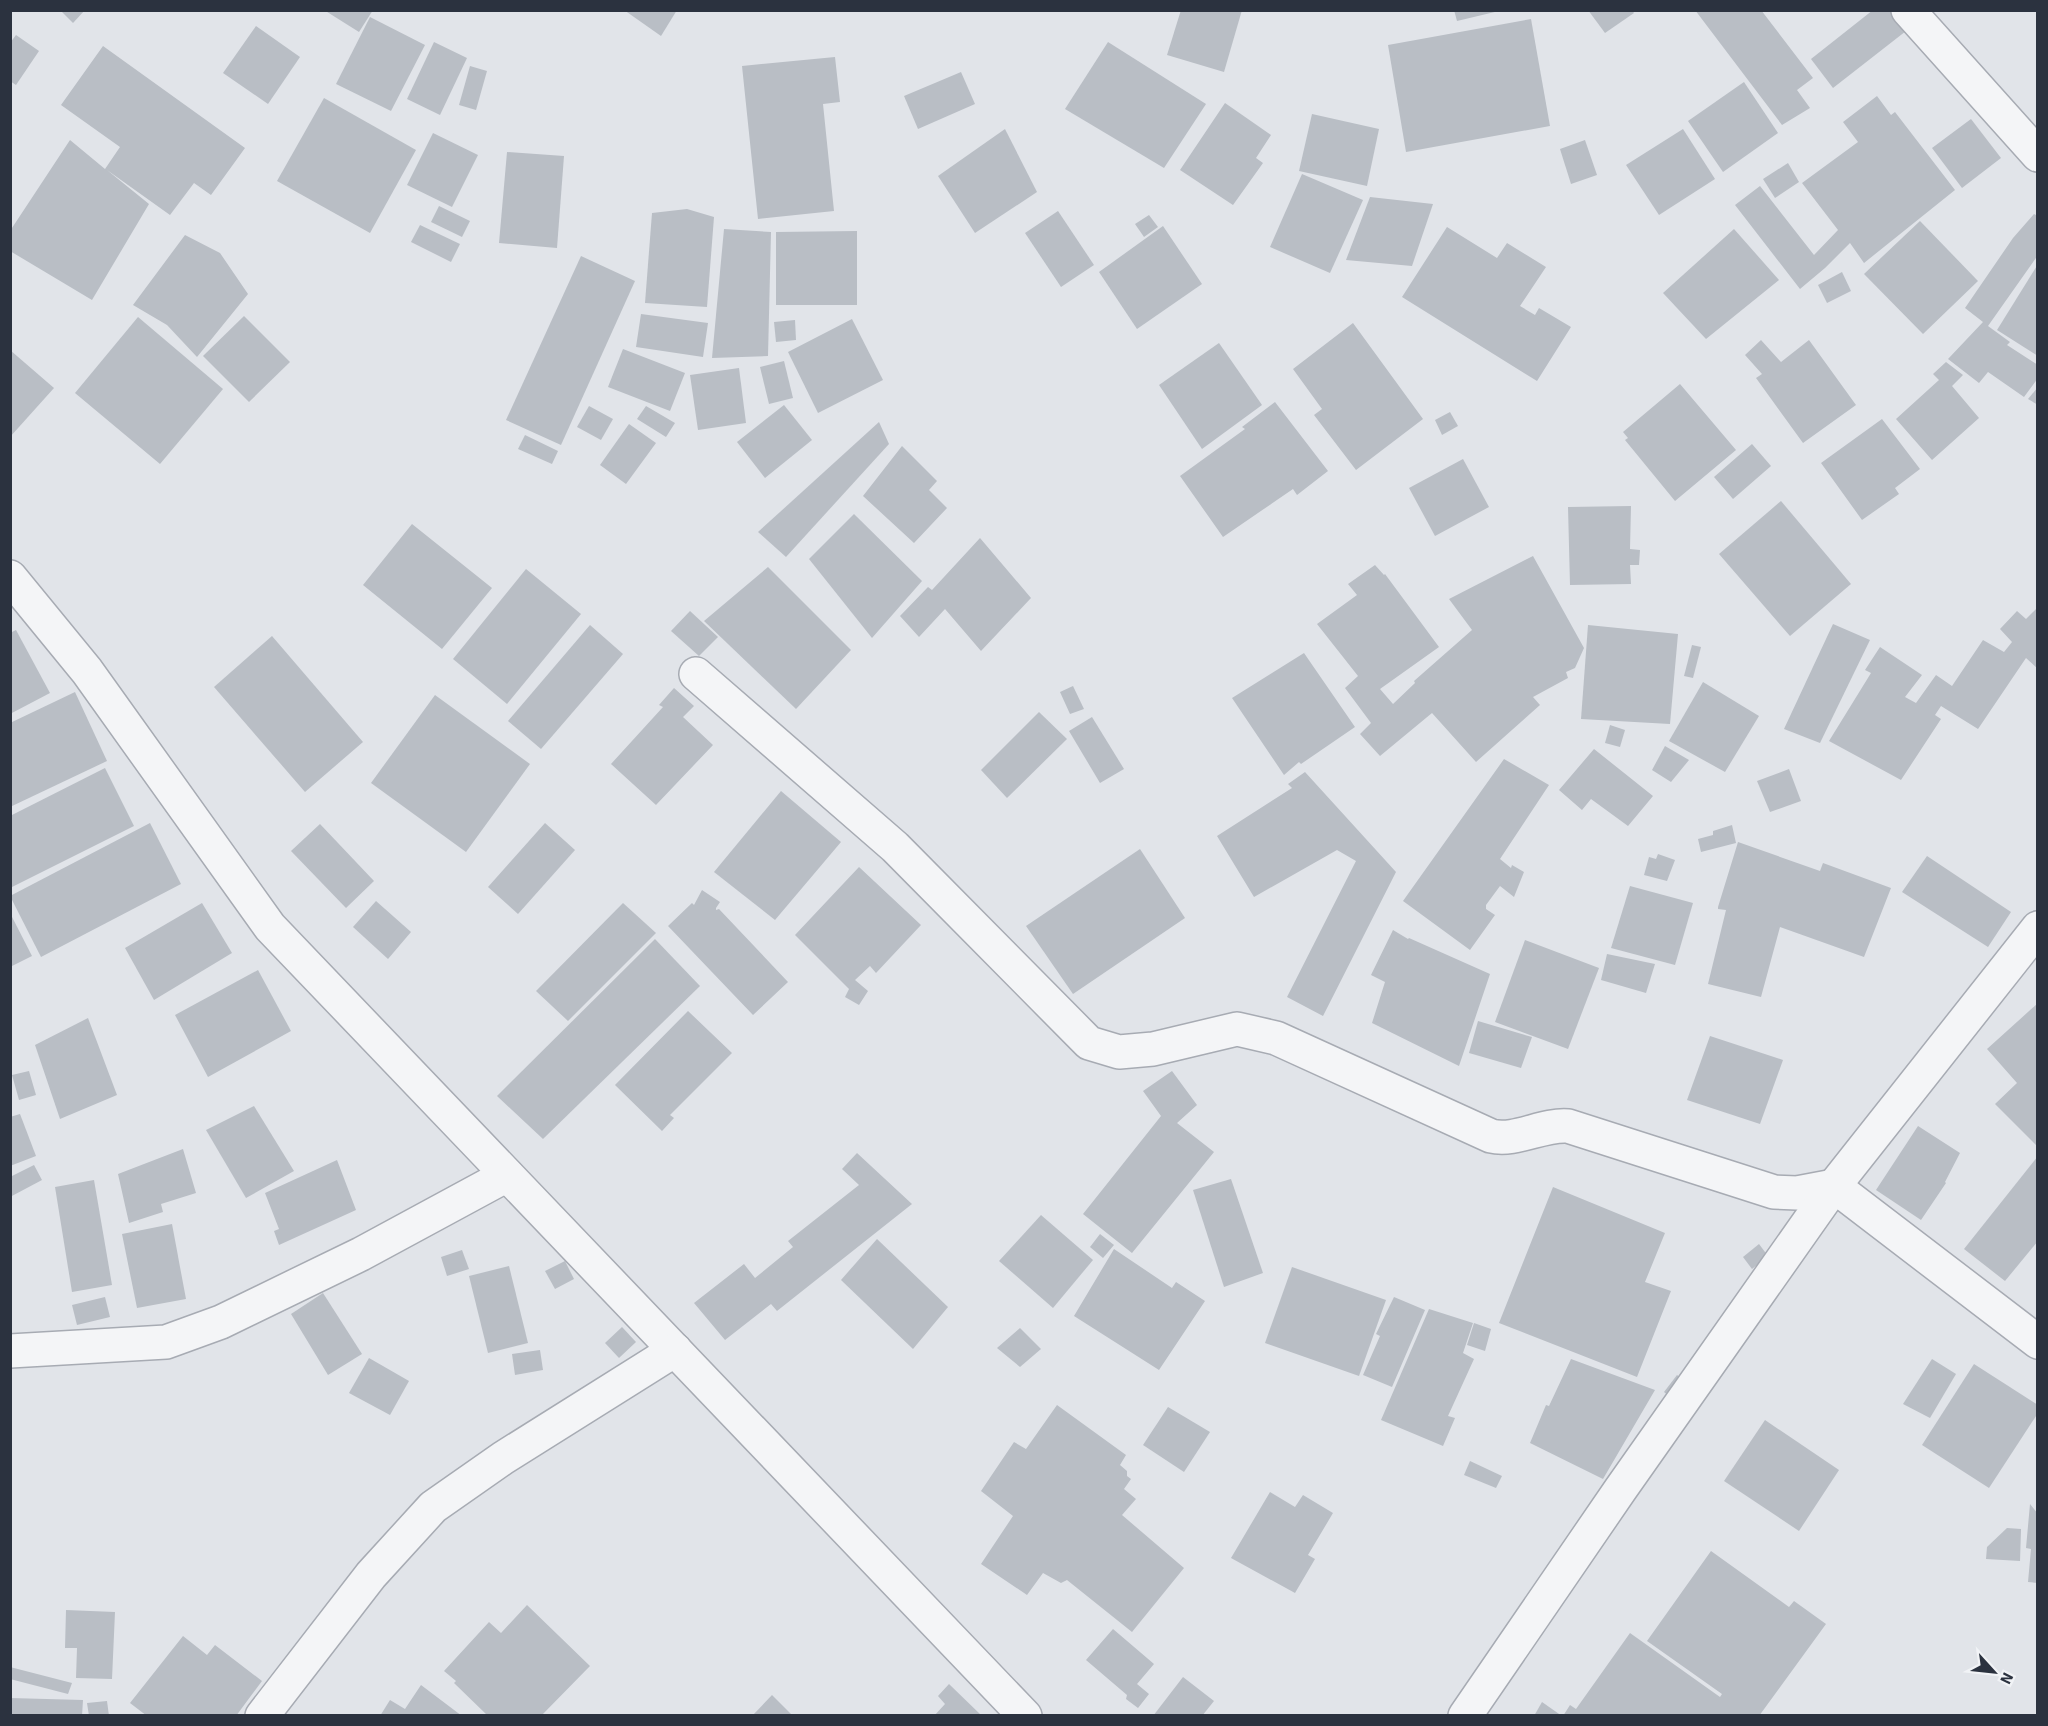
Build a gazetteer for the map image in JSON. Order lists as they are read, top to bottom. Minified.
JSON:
{"north":"bottom right"}
